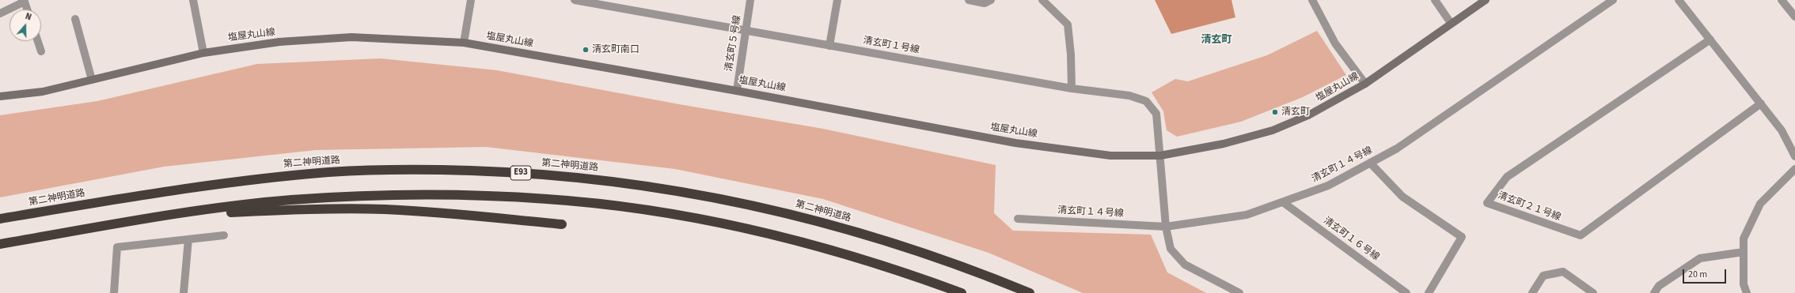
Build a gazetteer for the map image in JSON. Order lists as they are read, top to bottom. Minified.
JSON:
{"streets":{"highway":["第二神明道路","E93"],"street":["塩屋丸山線","清玄町５号線","清玄町１号線","清玄町１４号線","清玄町２１号線","清玄町１６号線"]},"crossings":[["塩屋丸山線","清玄町５号線"],["塩屋丸山線","清玄町１号線"],["清玄町５号線","清玄町１号線"],["清玄町１号線","清玄町１４号線"],["清玄町１４号線","清玄町１６号線"]],"districts":["清玄町"],"places":["清玄町南口","清玄町"],"scale_bar":"20 m","north":"top"}
